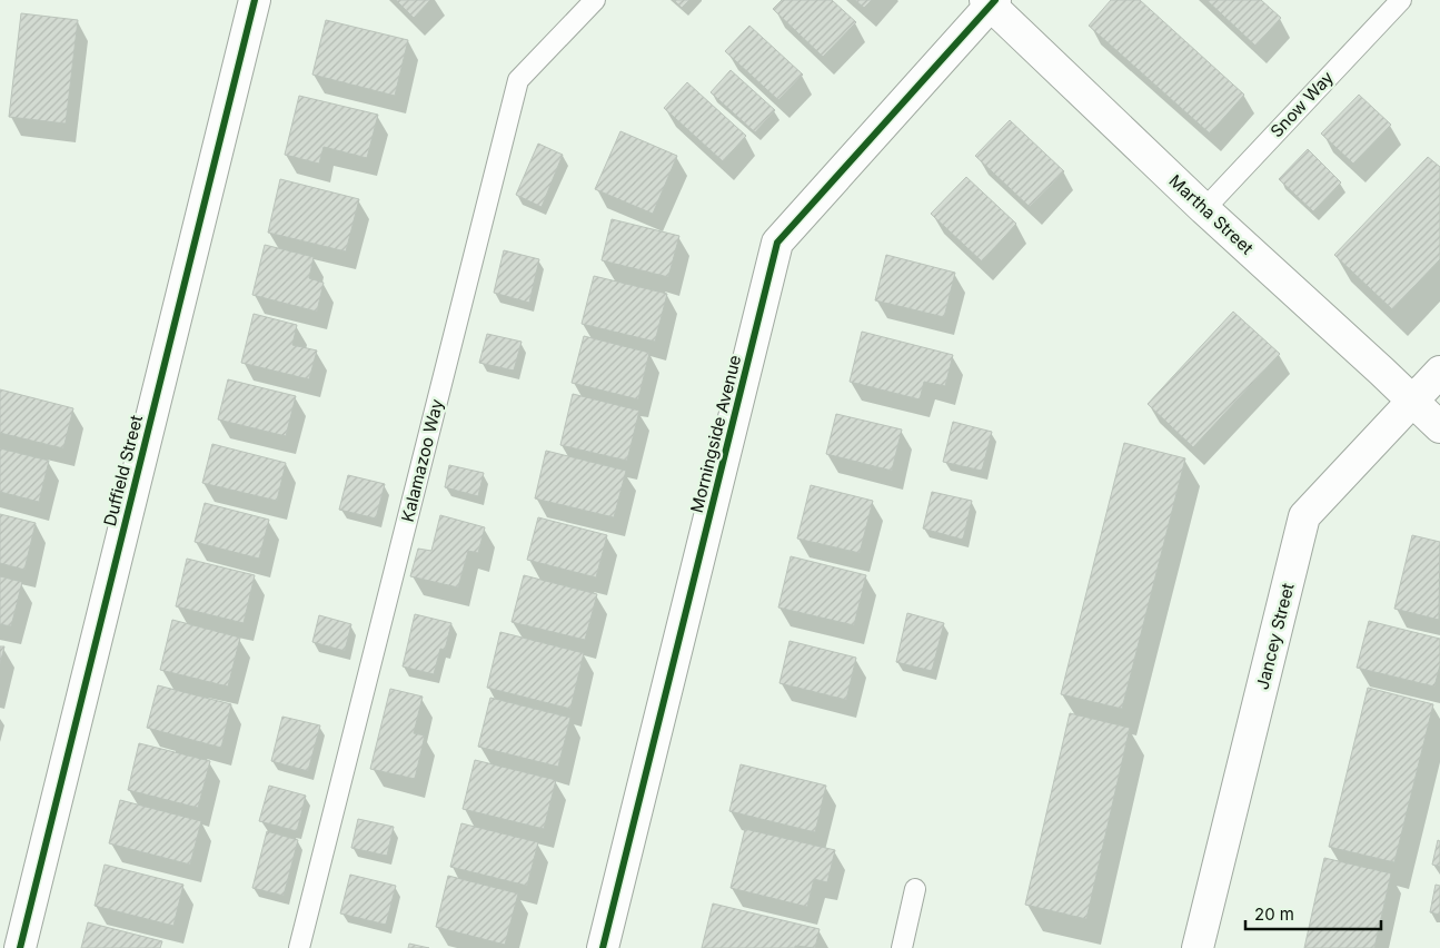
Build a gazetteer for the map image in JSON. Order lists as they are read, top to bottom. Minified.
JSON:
{"streets":{"street":["Martha Street","Morningside Avenue","Duffield Street","Jancey Street"],"lane":["Snow Way","Kalamazoo Way"]},"crossings":[["Snow Way","Martha Street"],["Martha Street","Morningside Avenue"],["Martha Street","Jancey Street"]],"scale_bar":"20 m"}
